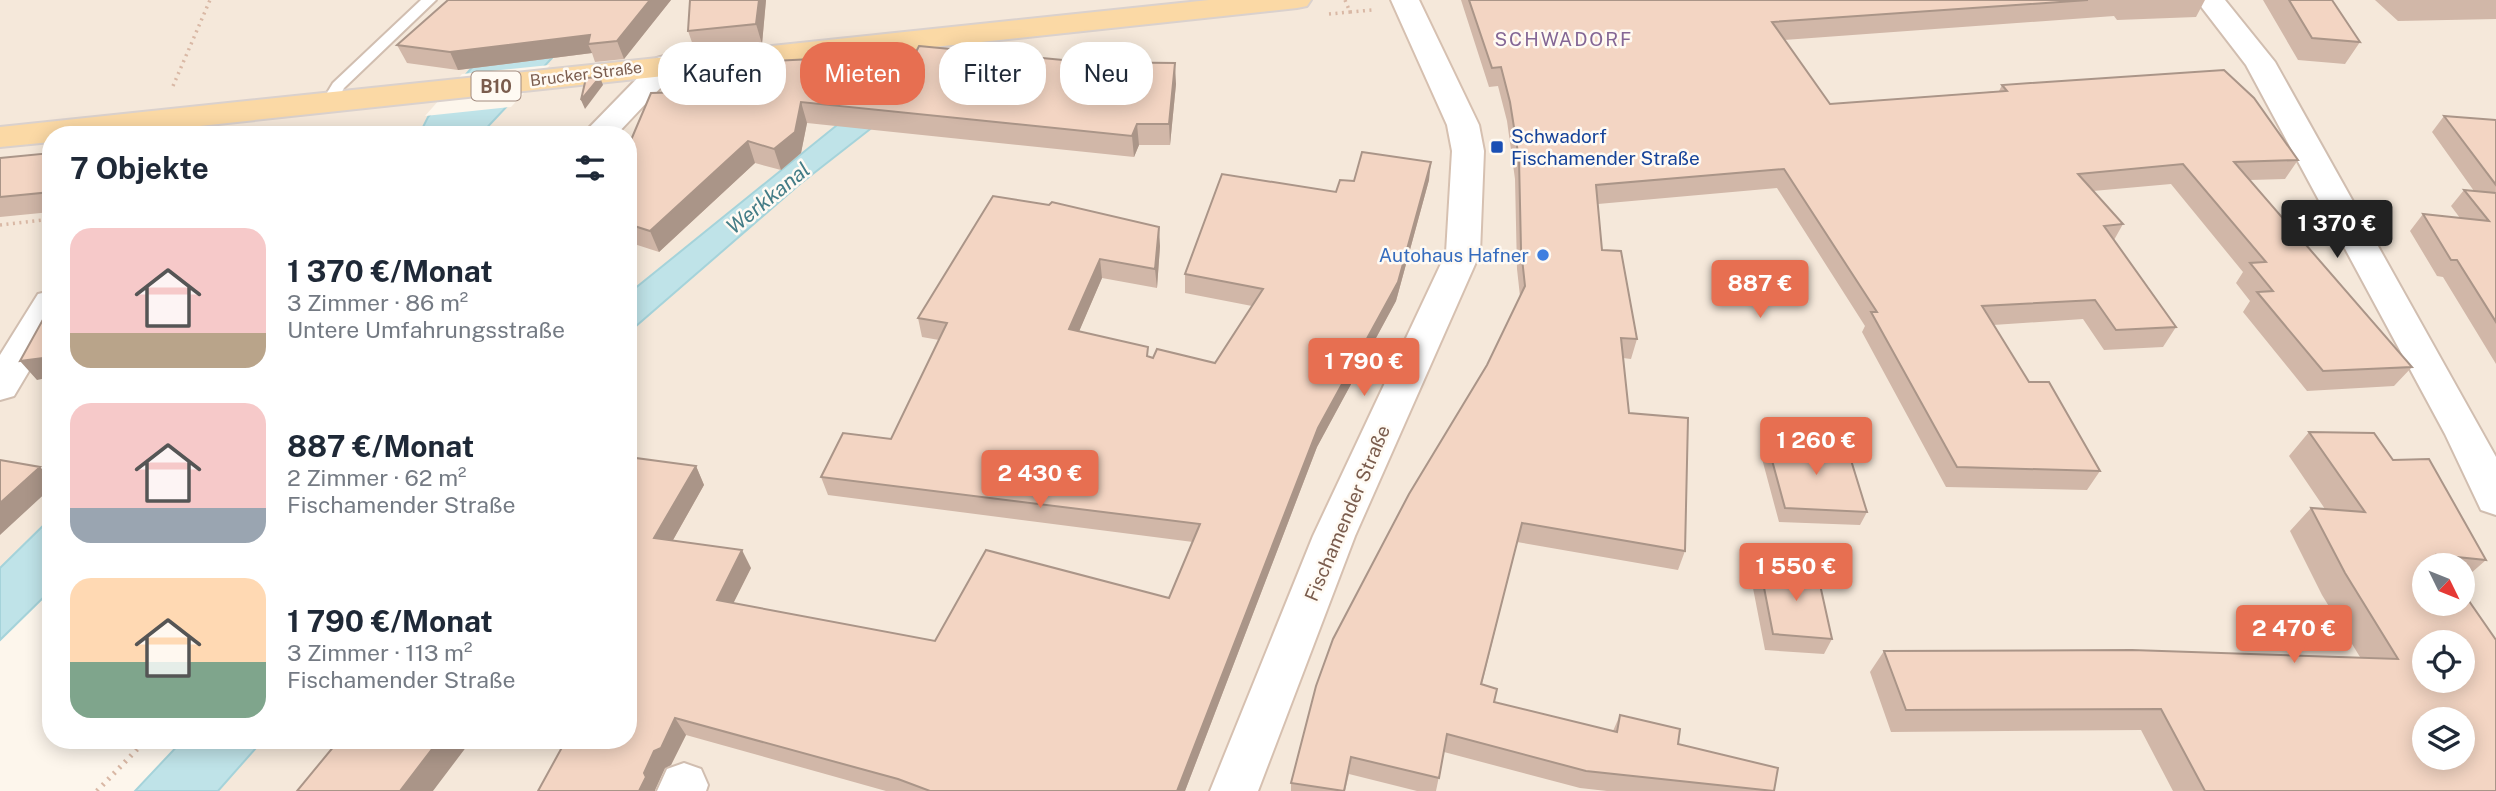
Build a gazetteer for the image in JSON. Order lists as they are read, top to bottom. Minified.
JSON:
{"streets":{"main road":["Brucker Straße","B10","Fischamender Straße"]},"districts":["SCHWADORF"],"water":["Werkkanal"],"places":{"transit":["Schwadorf Fischamender Straße"],"other":["Autohaus Hafner"]},"north":"bottom right","page":{"chip":["Kaufen","Mieten","Filter","Neu"],"heading":"7 Objekte","price":["1 370 €","887 €","1 790 €","1 260 €","2 430 €","1 550 €","2 470 €"],"list":[{"name":"1 370 €/Monat","note":"3 Zimmer · 86 m² · Untere Umfahrungsstraße"},{"name":"887 €/Monat","note":"2 Zimmer · 62 m² · Fischamender Straße"},{"name":"1 790 €/Monat","note":"3 Zimmer · 113 m² · Fischamender Straße"}]}}
